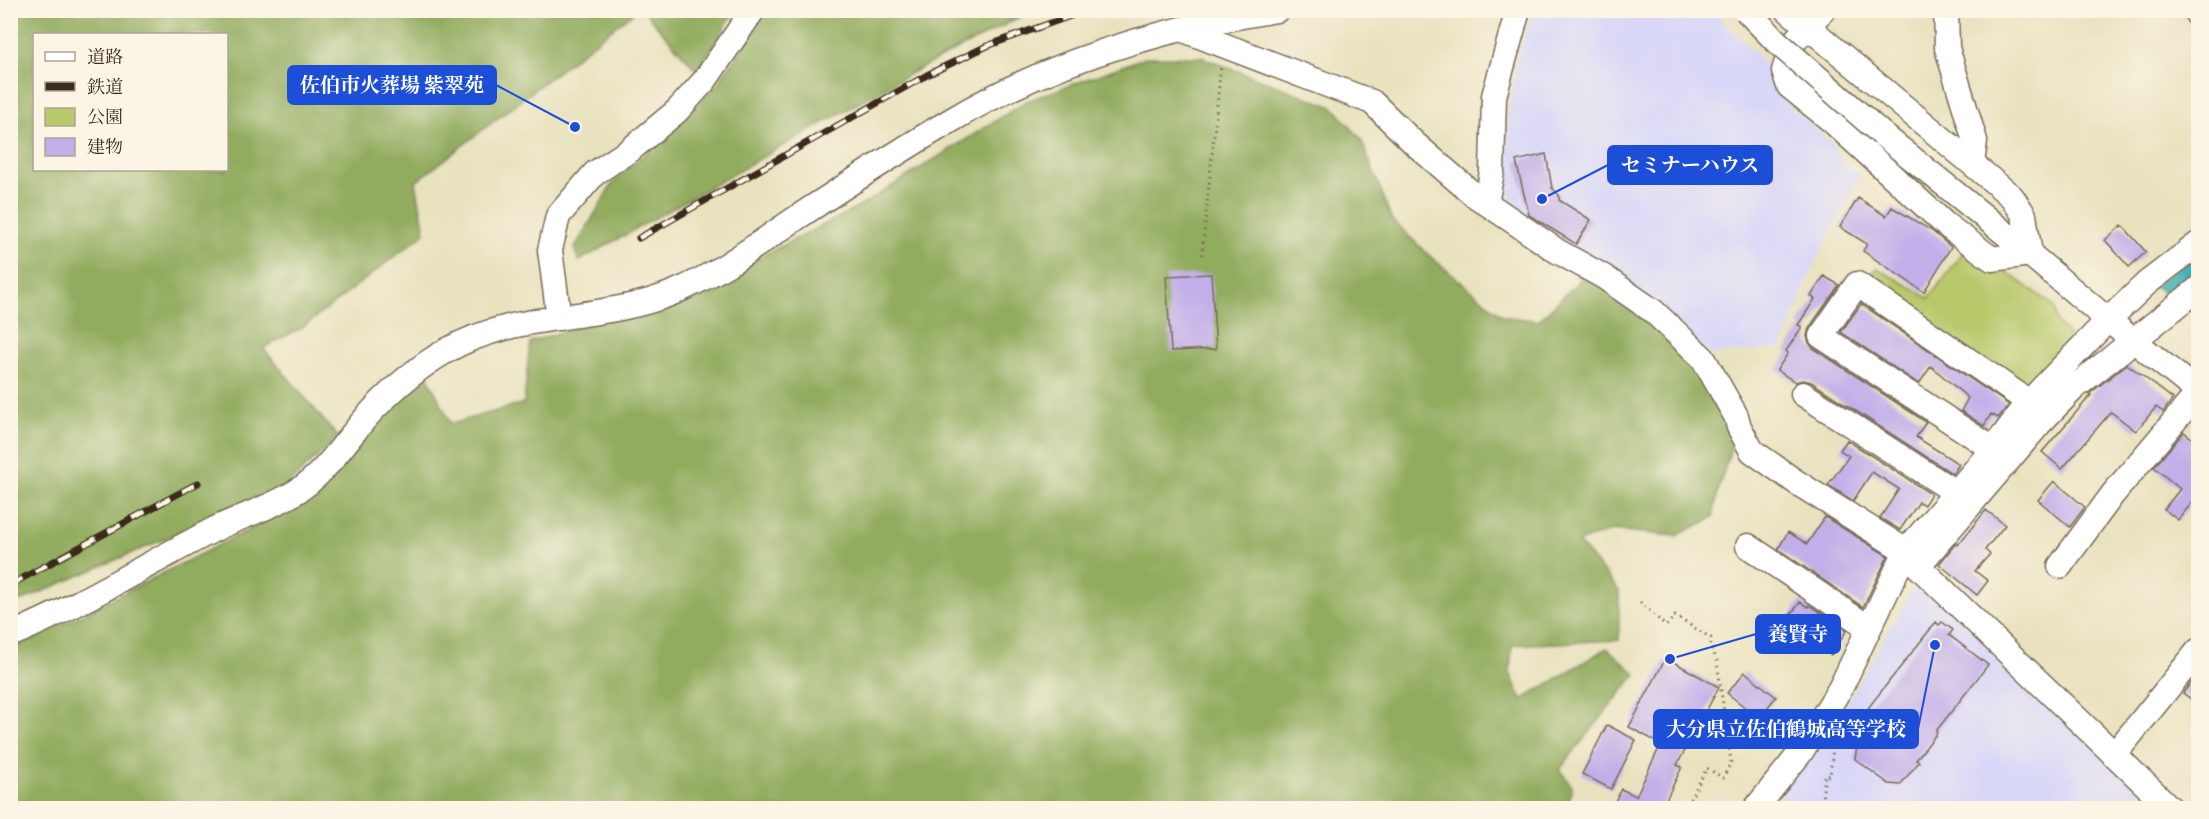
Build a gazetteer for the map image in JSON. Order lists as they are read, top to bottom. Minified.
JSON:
{"places":["佐伯市火葬場 紫翠苑","セミナーハウス","大分県立佐伯鶴城高等学校","養賢寺"],"legend":["道路","鉄道","公園","建物"]}
